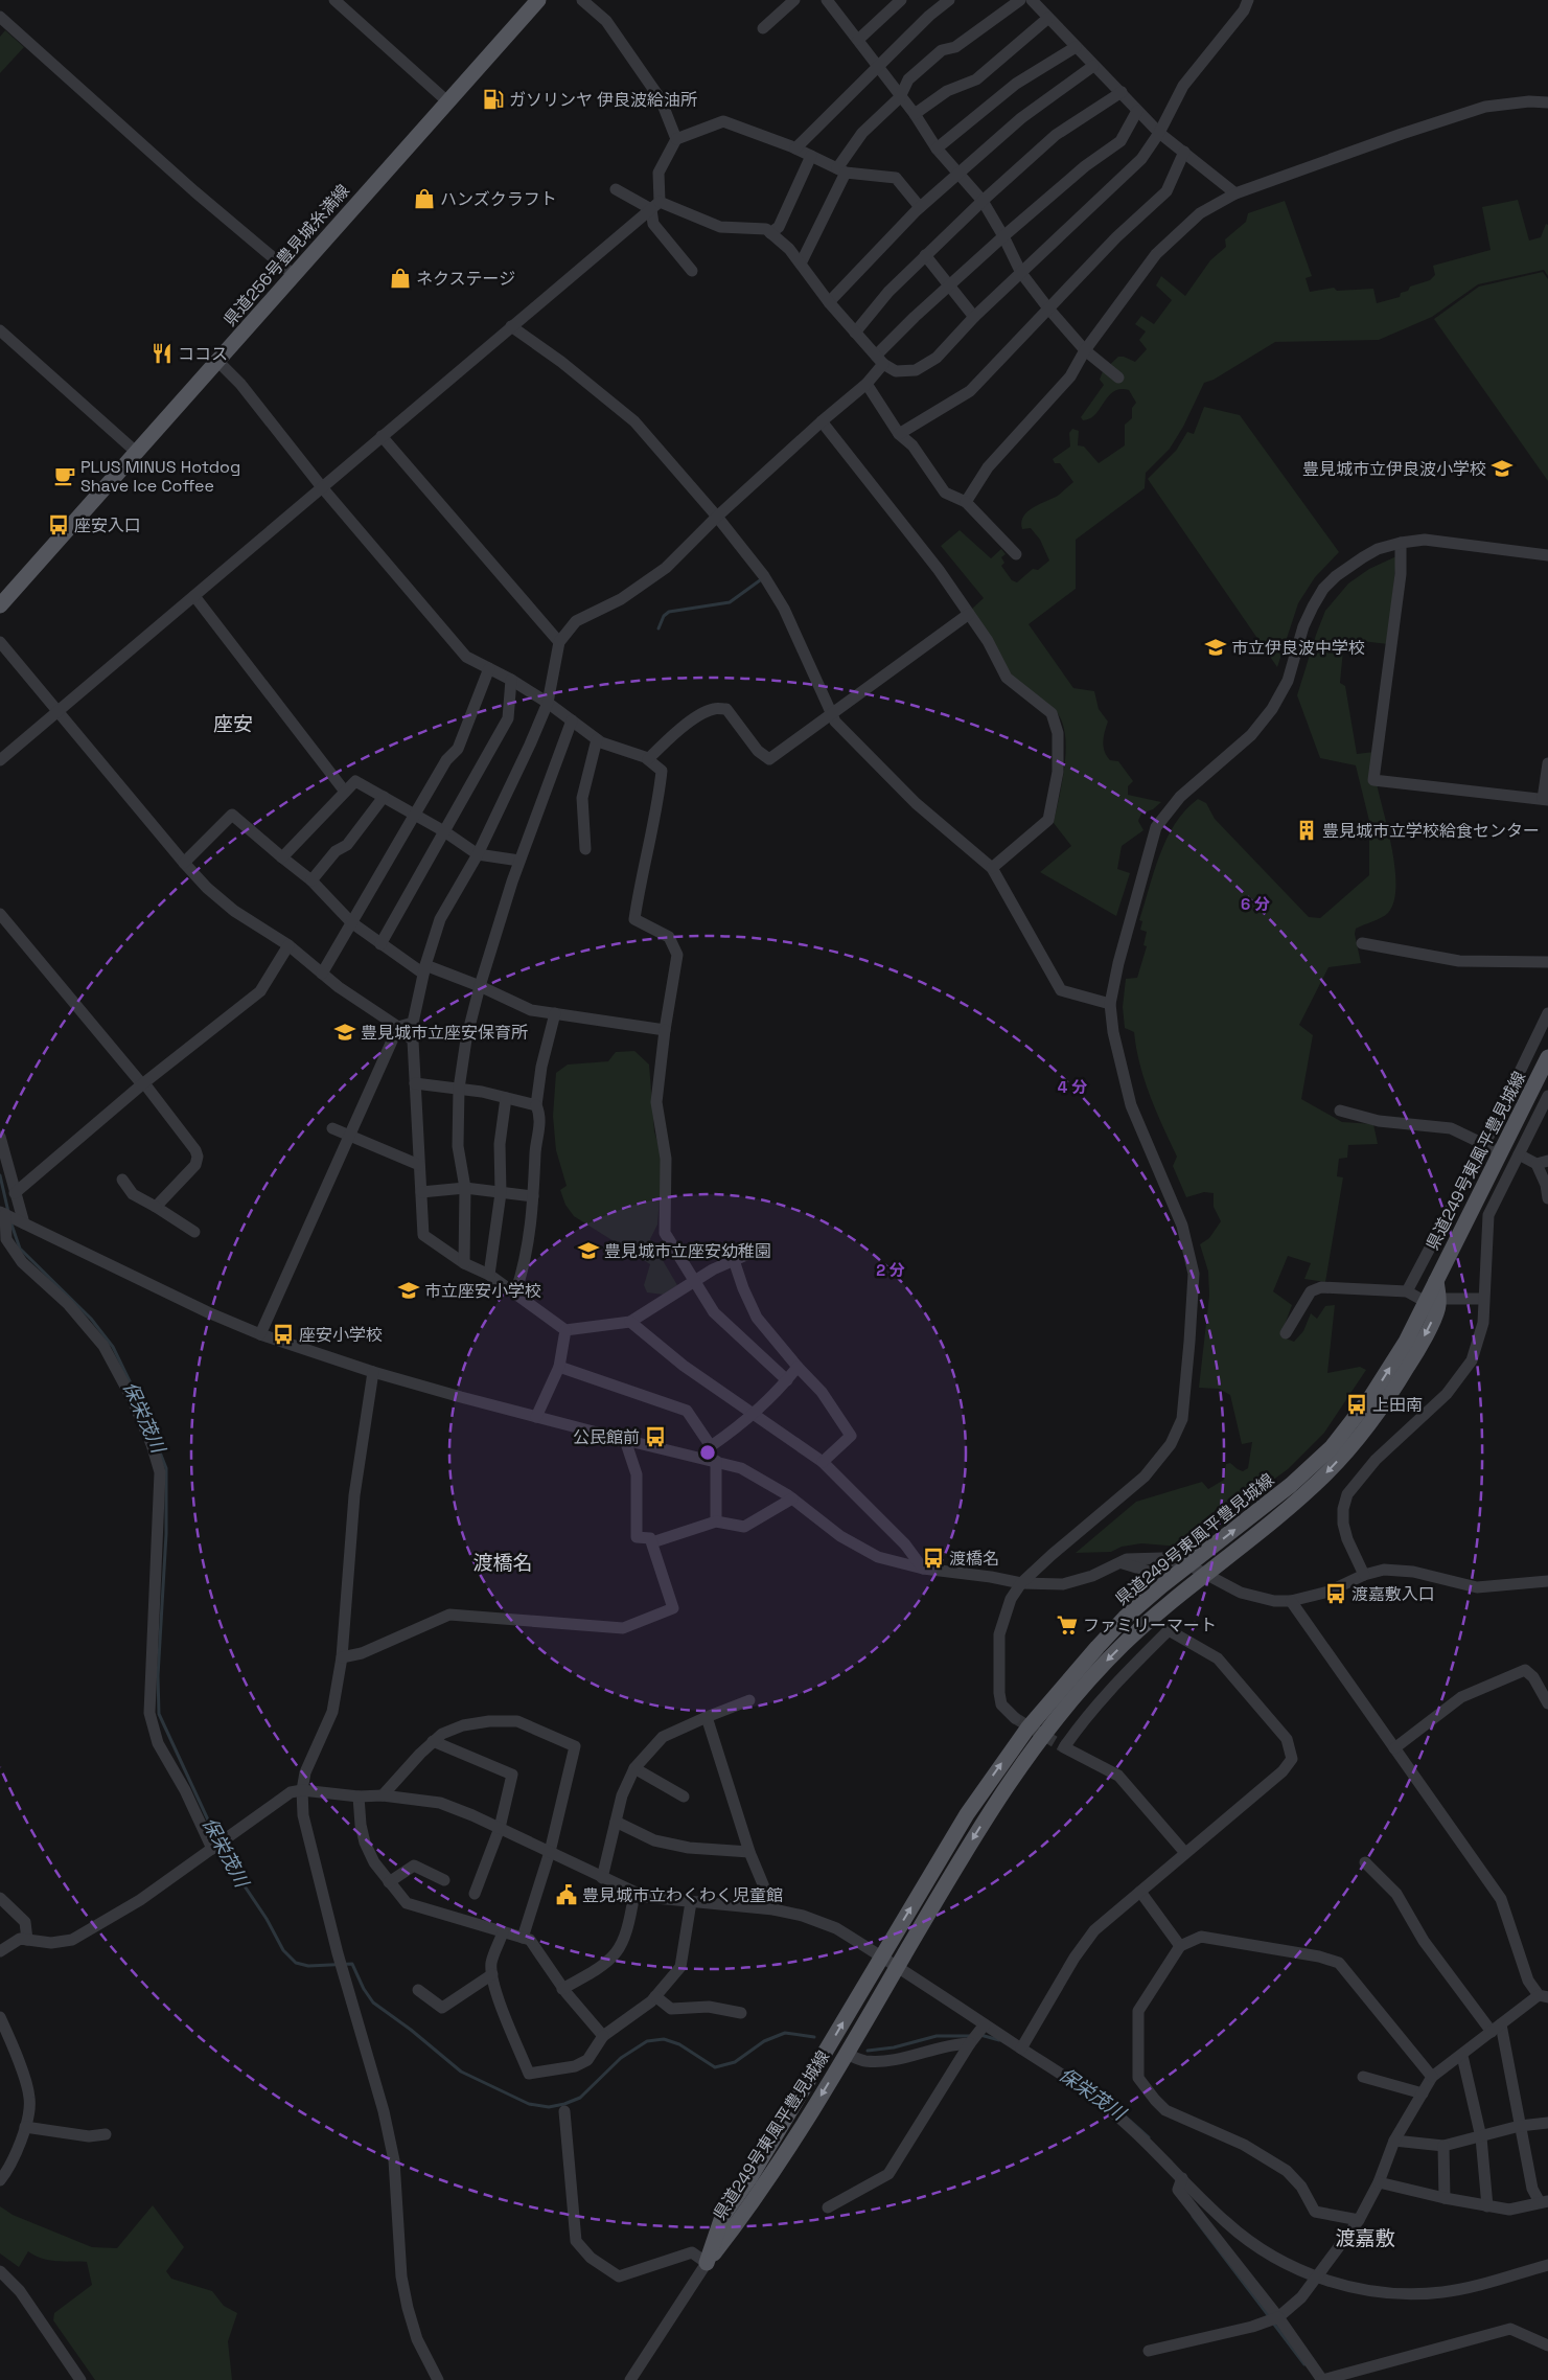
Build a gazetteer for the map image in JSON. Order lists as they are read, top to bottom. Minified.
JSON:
{"streets":{"main road":["県道256号豊見城糸満線","県道249号東風平豊見城線"]},"districts":["座安","渡橋名","渡嘉敷"],"water":["保栄茂川"],"places":{"fuel station":["ガソリンヤ 伊良波給油所"],"shop":["ハンズクラフト","ネクステージ"],"restaurant":["ココス"],"school or university":["豊見城市立伊良波小学校","市立伊良波中学校","豊見城市立座安保育所","豊見城市立座安幼稚園","市立座安小学校"],"cafe":["PLUS MINUS Hotdog Shave Ice Coffee"],"bus stop":["座安入口","座安小学校","上田南","公民館前","渡橋名","渡嘉敷入口"],"building":["豊見城市立学校給食センター"],"supermarket":["ファミリーマート"],"public building":["豊見城市立わくわく児童館"]},"rings":["6 分","4 分","2 分"]}
